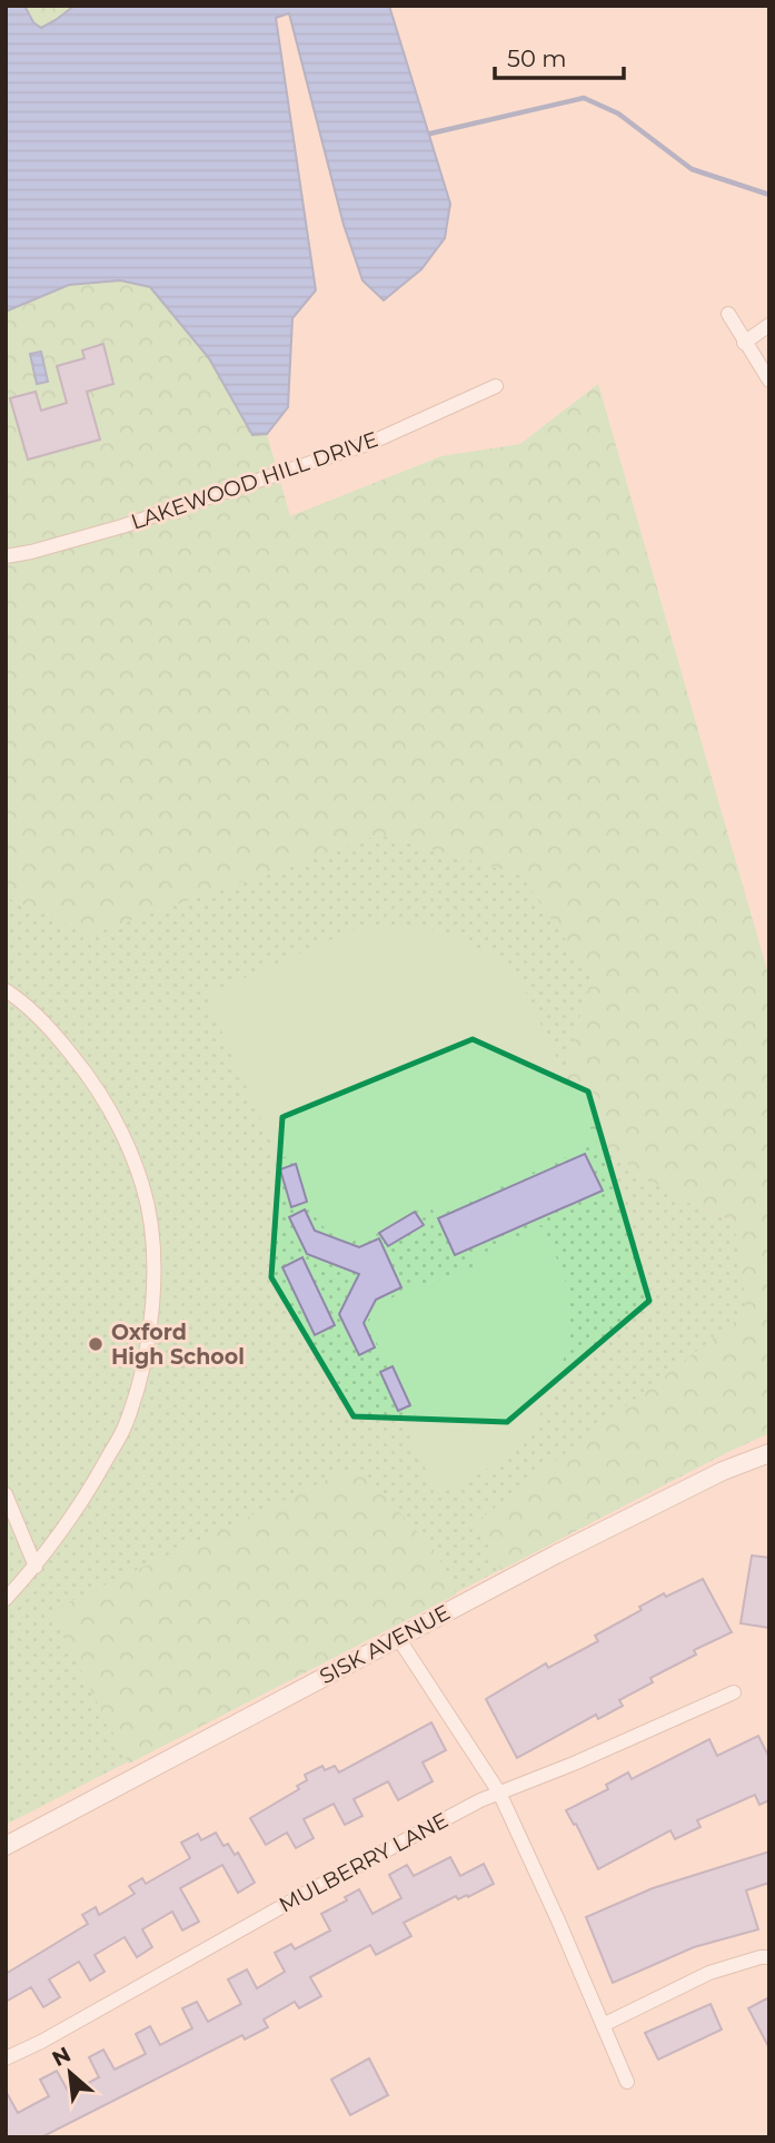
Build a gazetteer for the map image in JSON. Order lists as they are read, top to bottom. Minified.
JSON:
{"streets":{"street":["LAKEWOOD HILL DRIVE","SISK AVENUE","MULBERRY LANE"]},"places":["Oxford High School"],"scale_bar":"50 m","north":"top left"}
